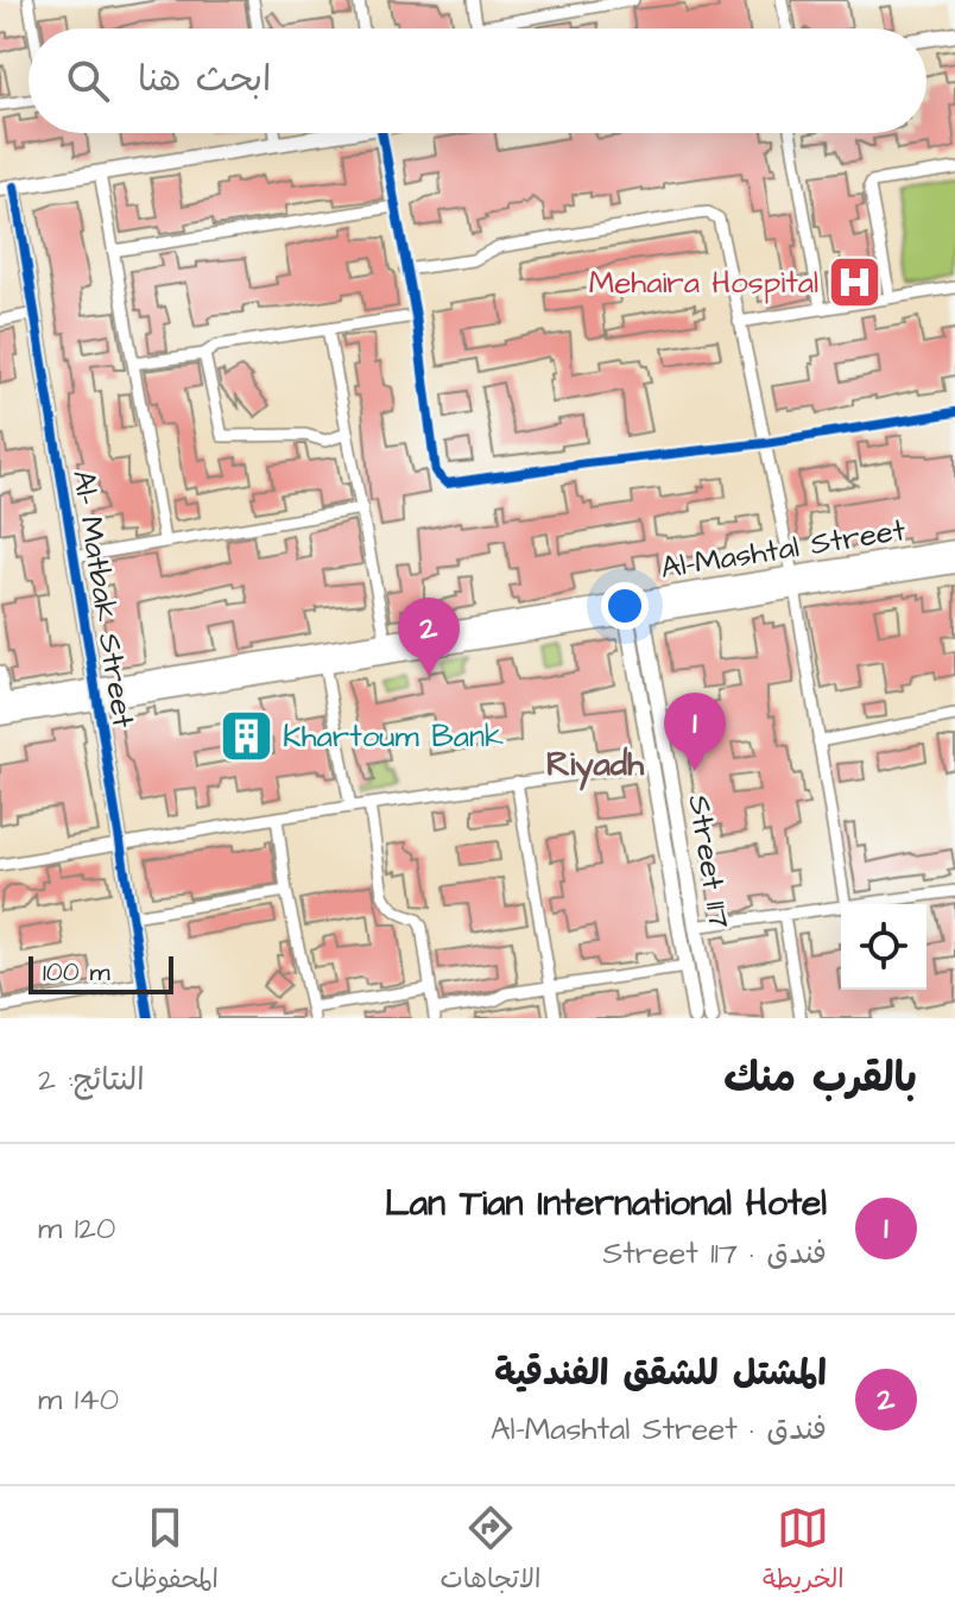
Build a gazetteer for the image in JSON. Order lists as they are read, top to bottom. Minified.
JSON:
{"streets":{"main road":["Al-Mashtal Street"],"street":["Al- Matbak Street","Street 117"]},"crossings":[["Al-Mashtal Street","Al- Matbak Street"],["Al-Mashtal Street","Street 117"]],"districts":["Riyadh"],"places":{"hospital":["Mehaira Hospital"],"building":["Khartoum Bank"]},"scale_bar":"100 m","page":{"search":"ابحث هنا","pins":["2","1"],"scale":"100 m","heading":["بالقرب منك","النتائج: 2"],"list":[{"mark":"1","name":"Lan Tian International Hotel","note":"فندق · Street 117","value":"120 m"},{"mark":"2","name":"المشتل للشقق الفندقية","note":"فندق · Al-Mashtal Street","value":"140 m"}],"nav":["الخريطة","الاتجاهات","المحفوظات"]}}
